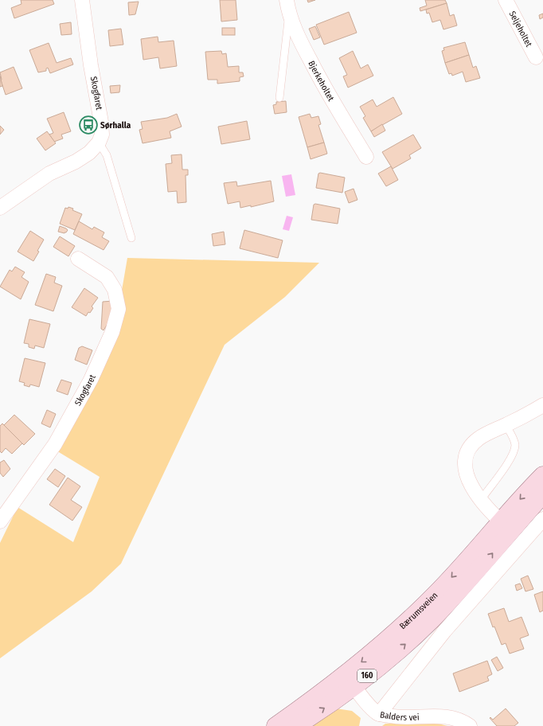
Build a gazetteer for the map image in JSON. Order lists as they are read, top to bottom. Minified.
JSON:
{"streets":{"main road":["Bærumsveien","160"],"street":["Seljeholtet","Bjerkeholtet","Skogfaret","Balders vei"]},"crossings":[["Bærumsveien","Balders vei"]],"places":{"bus stop":["Sørhalla"]}}
